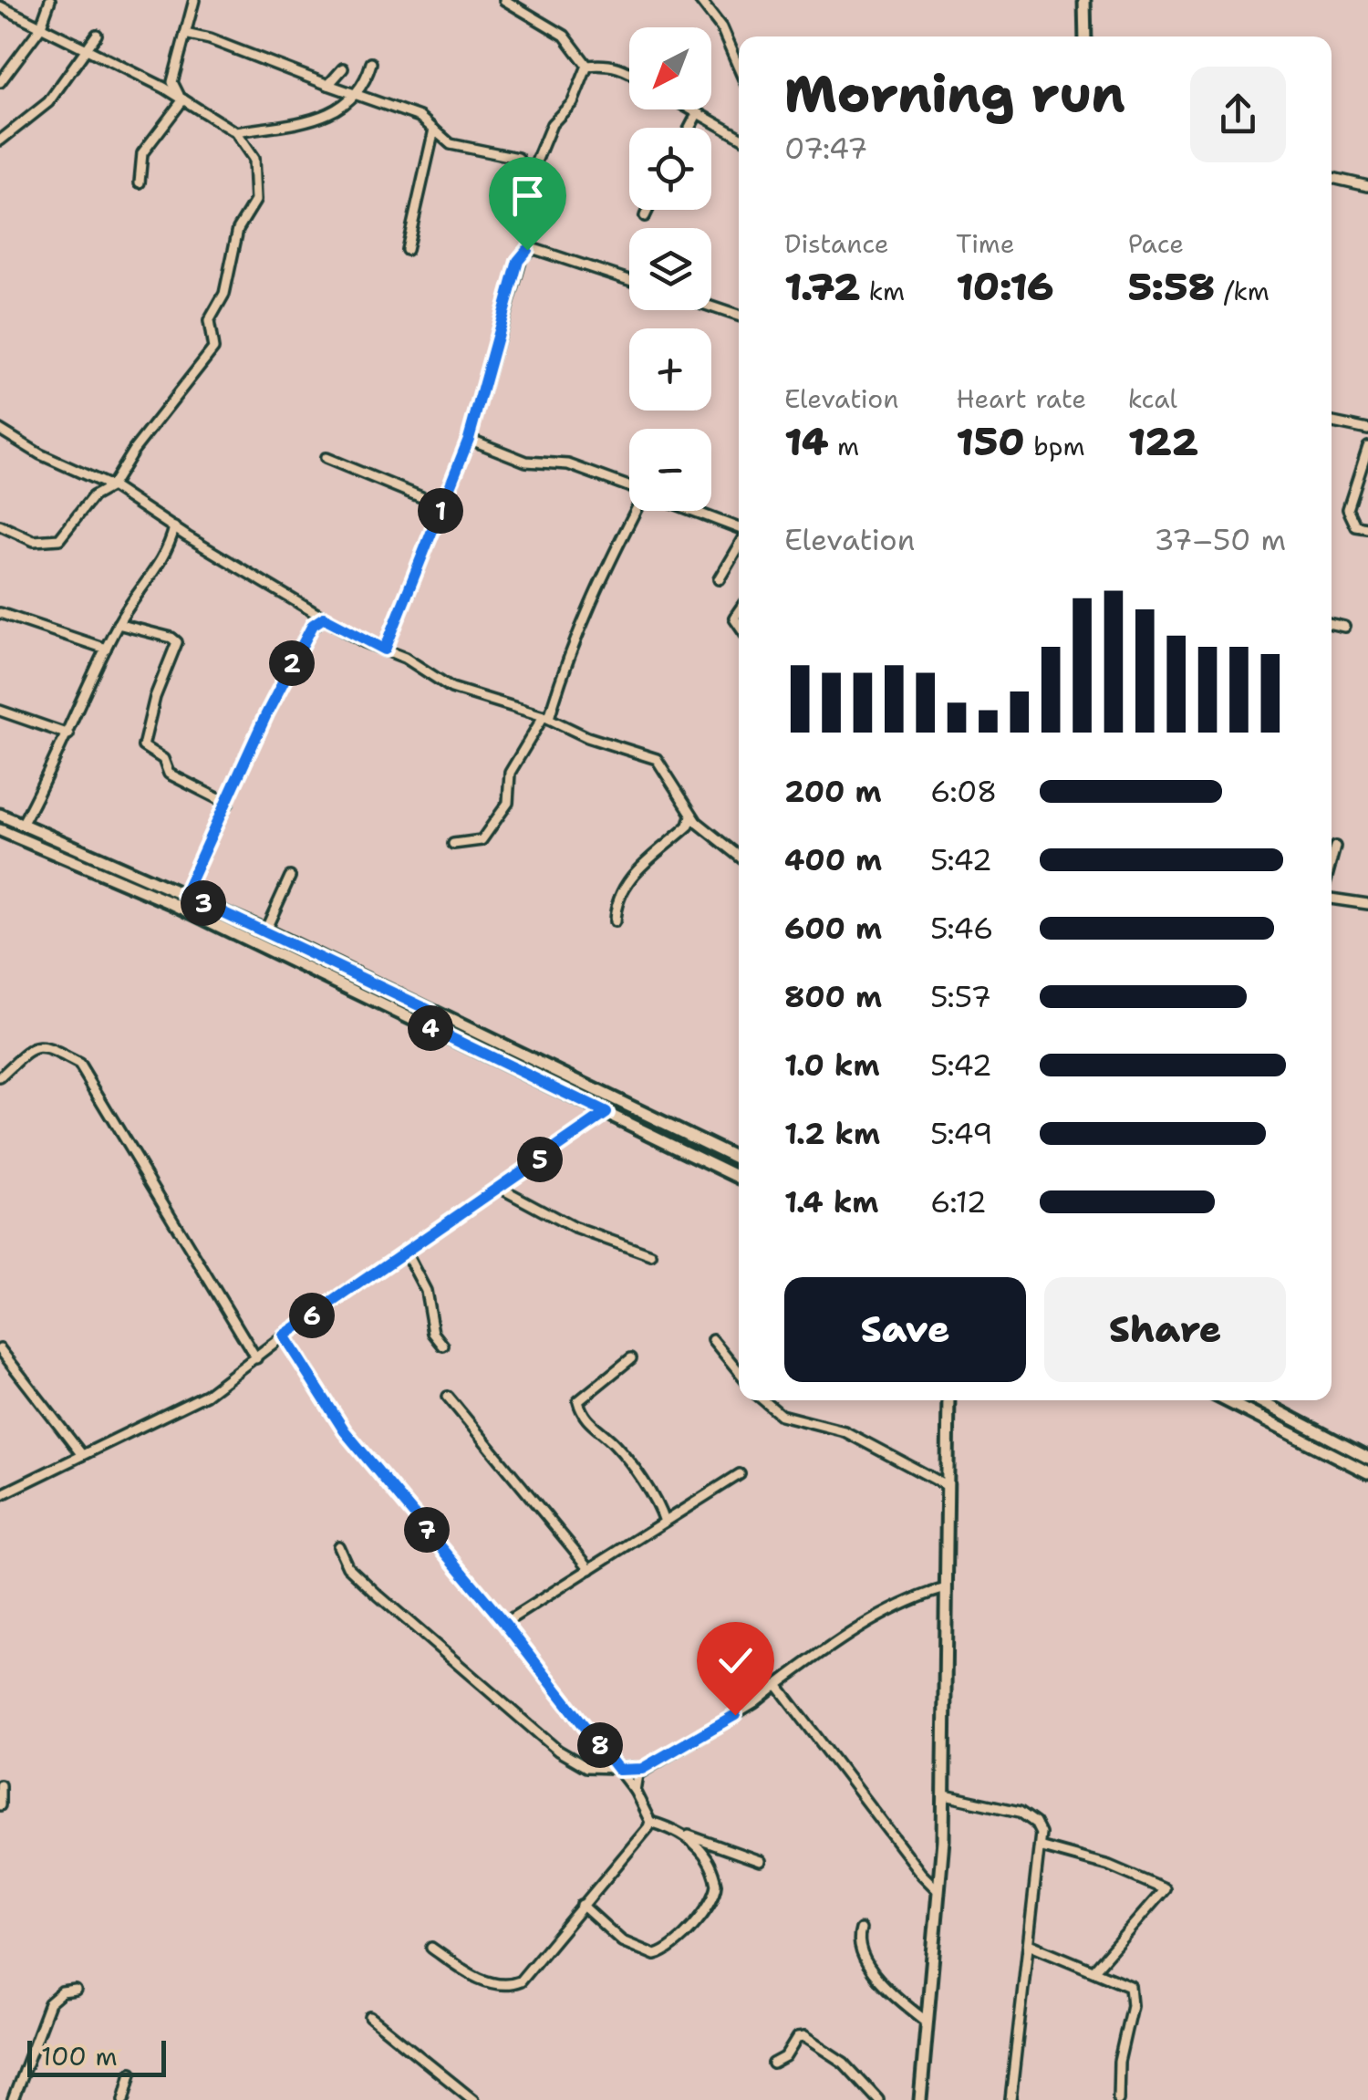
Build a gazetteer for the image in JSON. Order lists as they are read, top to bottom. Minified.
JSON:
{"scale_bar":"100 m","north":"bottom left","page":{"map_buttons":["+","−"],"heading":["Morning run","07:47"],"stats":[["Distance","1.72 km"],["Time","10:16"],["Pace","5:58 /km"],["Elevation","14 m"],["Heart rate","150 bpm"],["kcal","122"]],"pins":["1","2","3","4","5","6","7","8"],"chart":["Elevation","37–50 m"],"list":[{"name":"200 m","note":"6:08"},{"name":"400 m","note":"5:42"},{"name":"600 m","note":"5:46"},{"name":"800 m","note":"5:57"},{"name":"1.0 km","note":"5:42"},{"name":"1.2 km","note":"5:49"},{"name":"1.4 km","note":"6:12"}],"buttons":["Save","Share"],"scale":"100 m"}}
